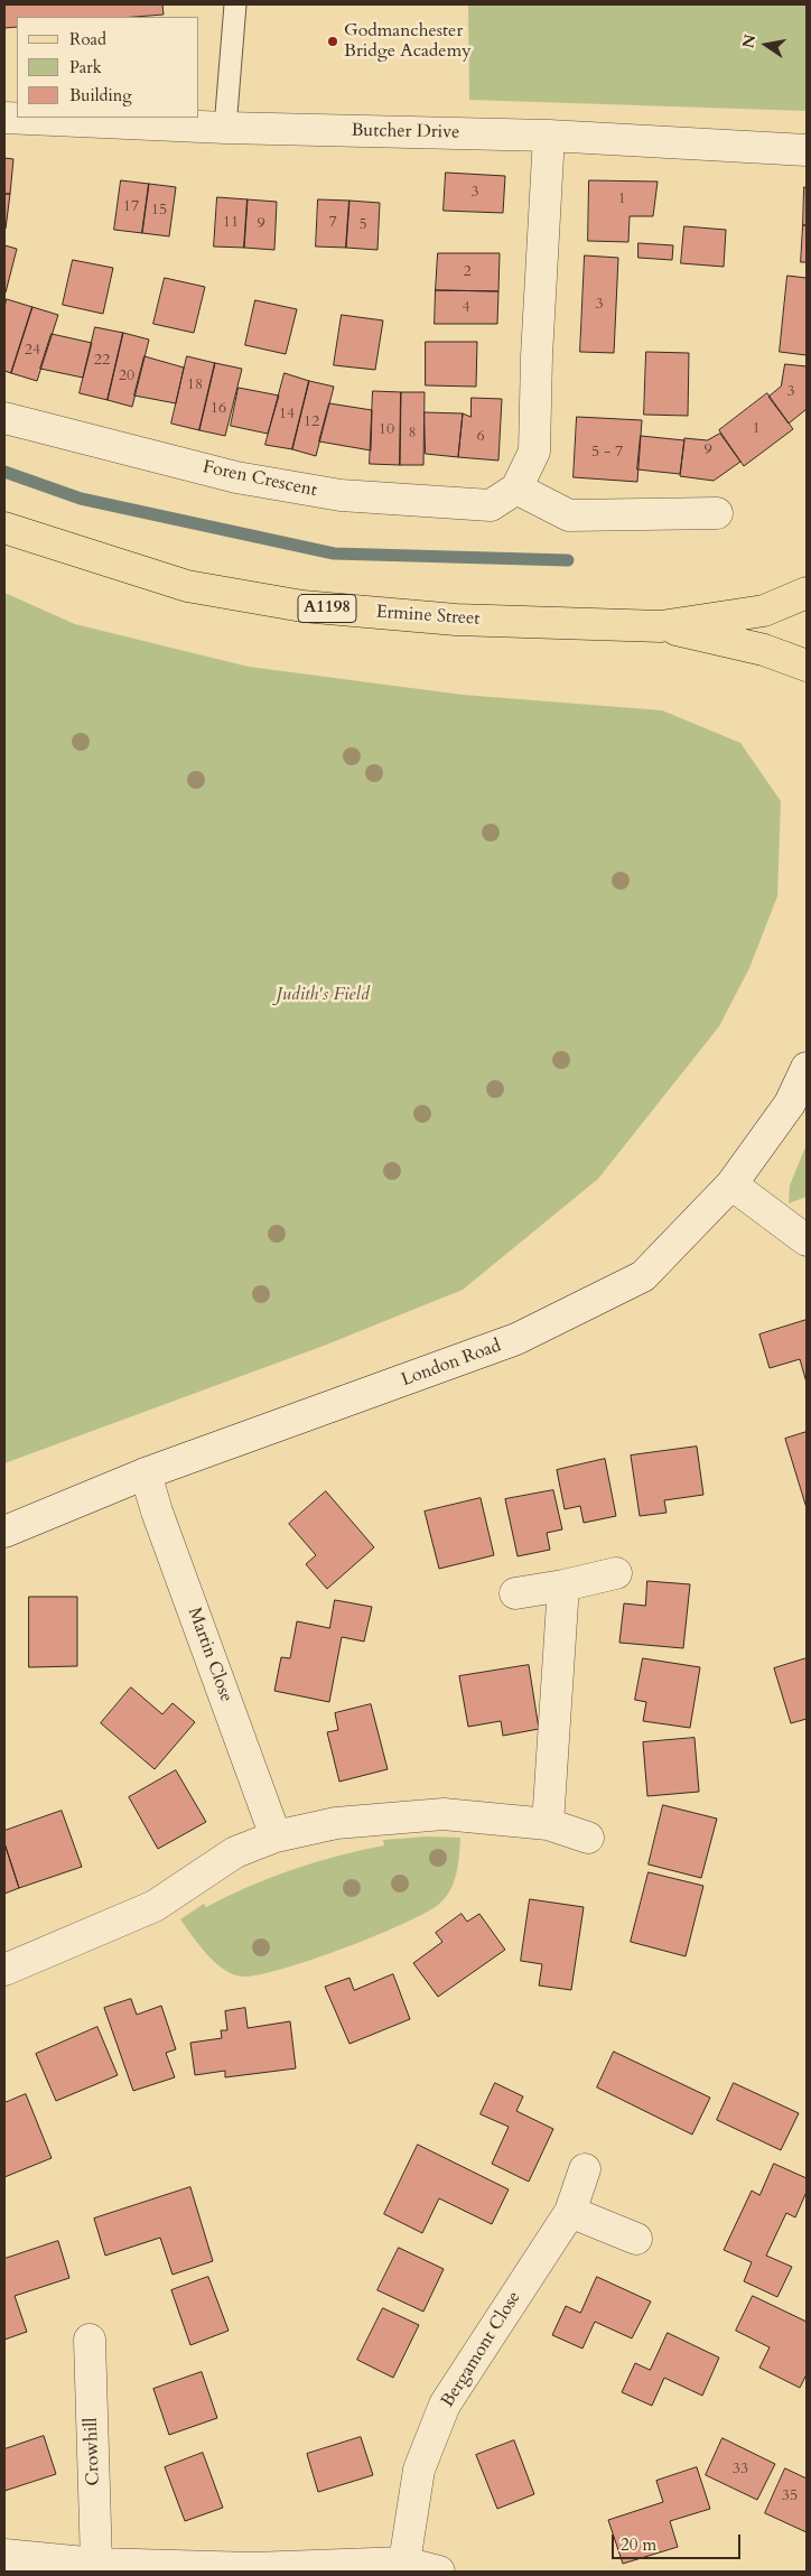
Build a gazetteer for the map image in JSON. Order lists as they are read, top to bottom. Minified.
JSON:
{"streets":{"main road":["A1198","Ermine Street"],"street":["Butcher Drive","Foren Crescent","London Road","Martin Close","Bergamont Close","Crowhill"]},"crossings":[["London Road","Martin Close"]],"parks":["Judith's Field"],"places":["Godmanchester Bridge Academy"],"house_numbers":["3","1","17","15","11","7","9","5","2","3","4","24","22","20","18","3","16","14","12","1","10","8","6","9","5 - 7","33","35"],"legend":["Road","Park","Building"],"scale_bar":"20 m","north":"left"}
